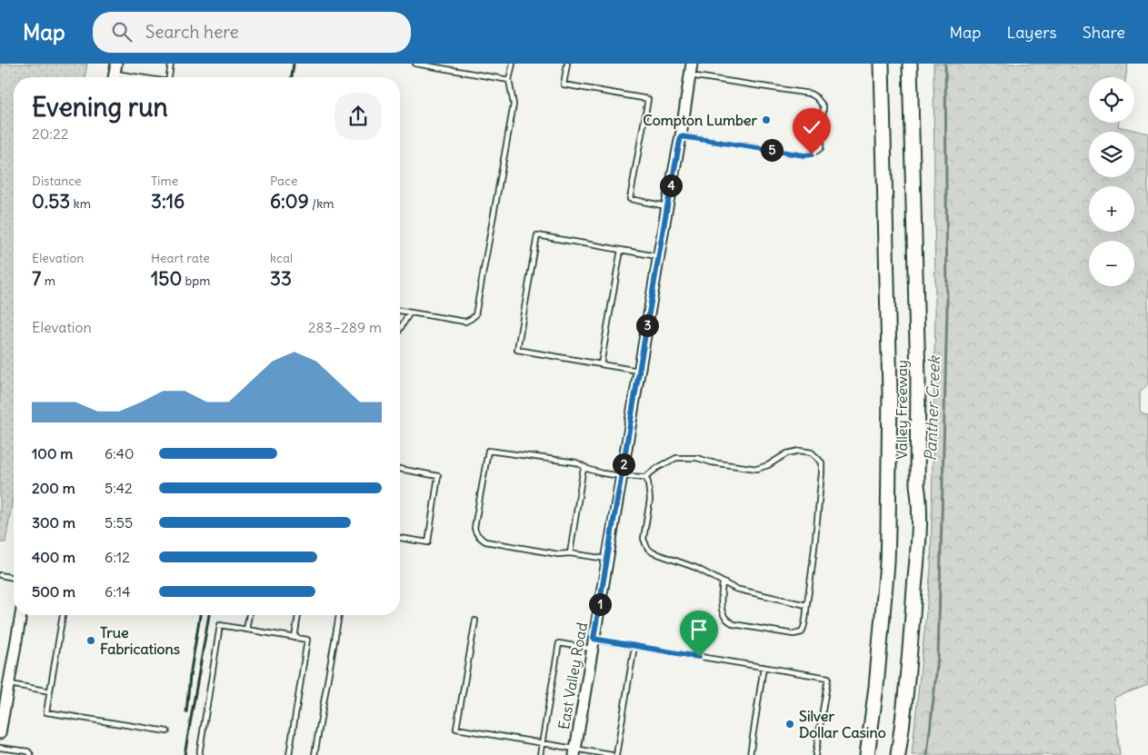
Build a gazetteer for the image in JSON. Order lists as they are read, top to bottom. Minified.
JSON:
{"streets":{"highway":["Valley Freeway"],"street":["East Valley Road"]},"water":["Panther Creek"],"places":["Compton Lumber","True Fabrications","Silver Dollar Casino"],"page":{"header":"Map","search":"Search here","nav":["Map","Layers","Share"],"map_buttons":["+","−"],"heading":["Evening run","20:22"],"pins":["5","4","3","2","1"],"stats":[["Distance","0.53 km"],["Time","3:16"],["Pace","6:09 /km"],["Elevation","7 m"],["Heart rate","150 bpm"],["kcal","33"]],"chart":["Elevation","283–289 m"],"list":[{"name":"100 m","note":"6:40"},{"name":"200 m","note":"5:42"},{"name":"300 m","note":"5:55"},{"name":"400 m","note":"6:12"},{"name":"500 m","note":"6:14"}]}}
